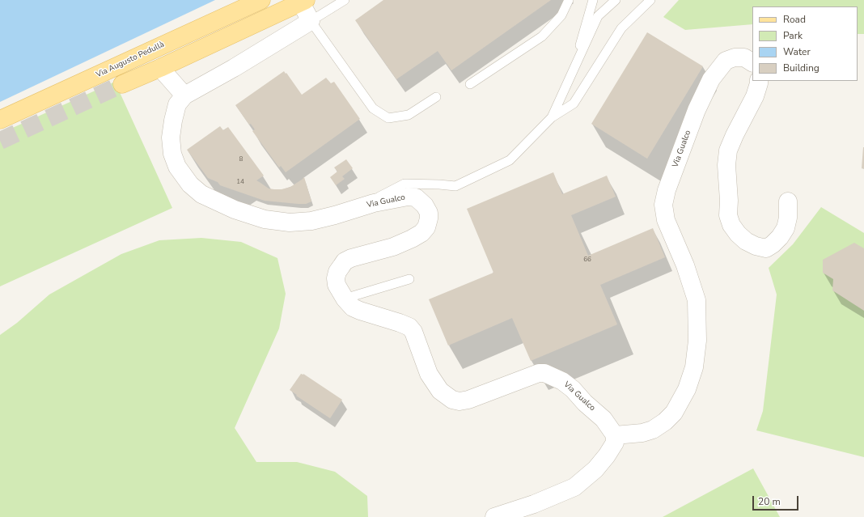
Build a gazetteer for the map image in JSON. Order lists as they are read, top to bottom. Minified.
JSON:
{"streets":{"main road":["Via Augusto Pedullà"],"street":["Via Gualco"]},"house_numbers":["8","14","66"],"legend":["Road","Park","Water","Building"],"scale_bar":"20 m"}
